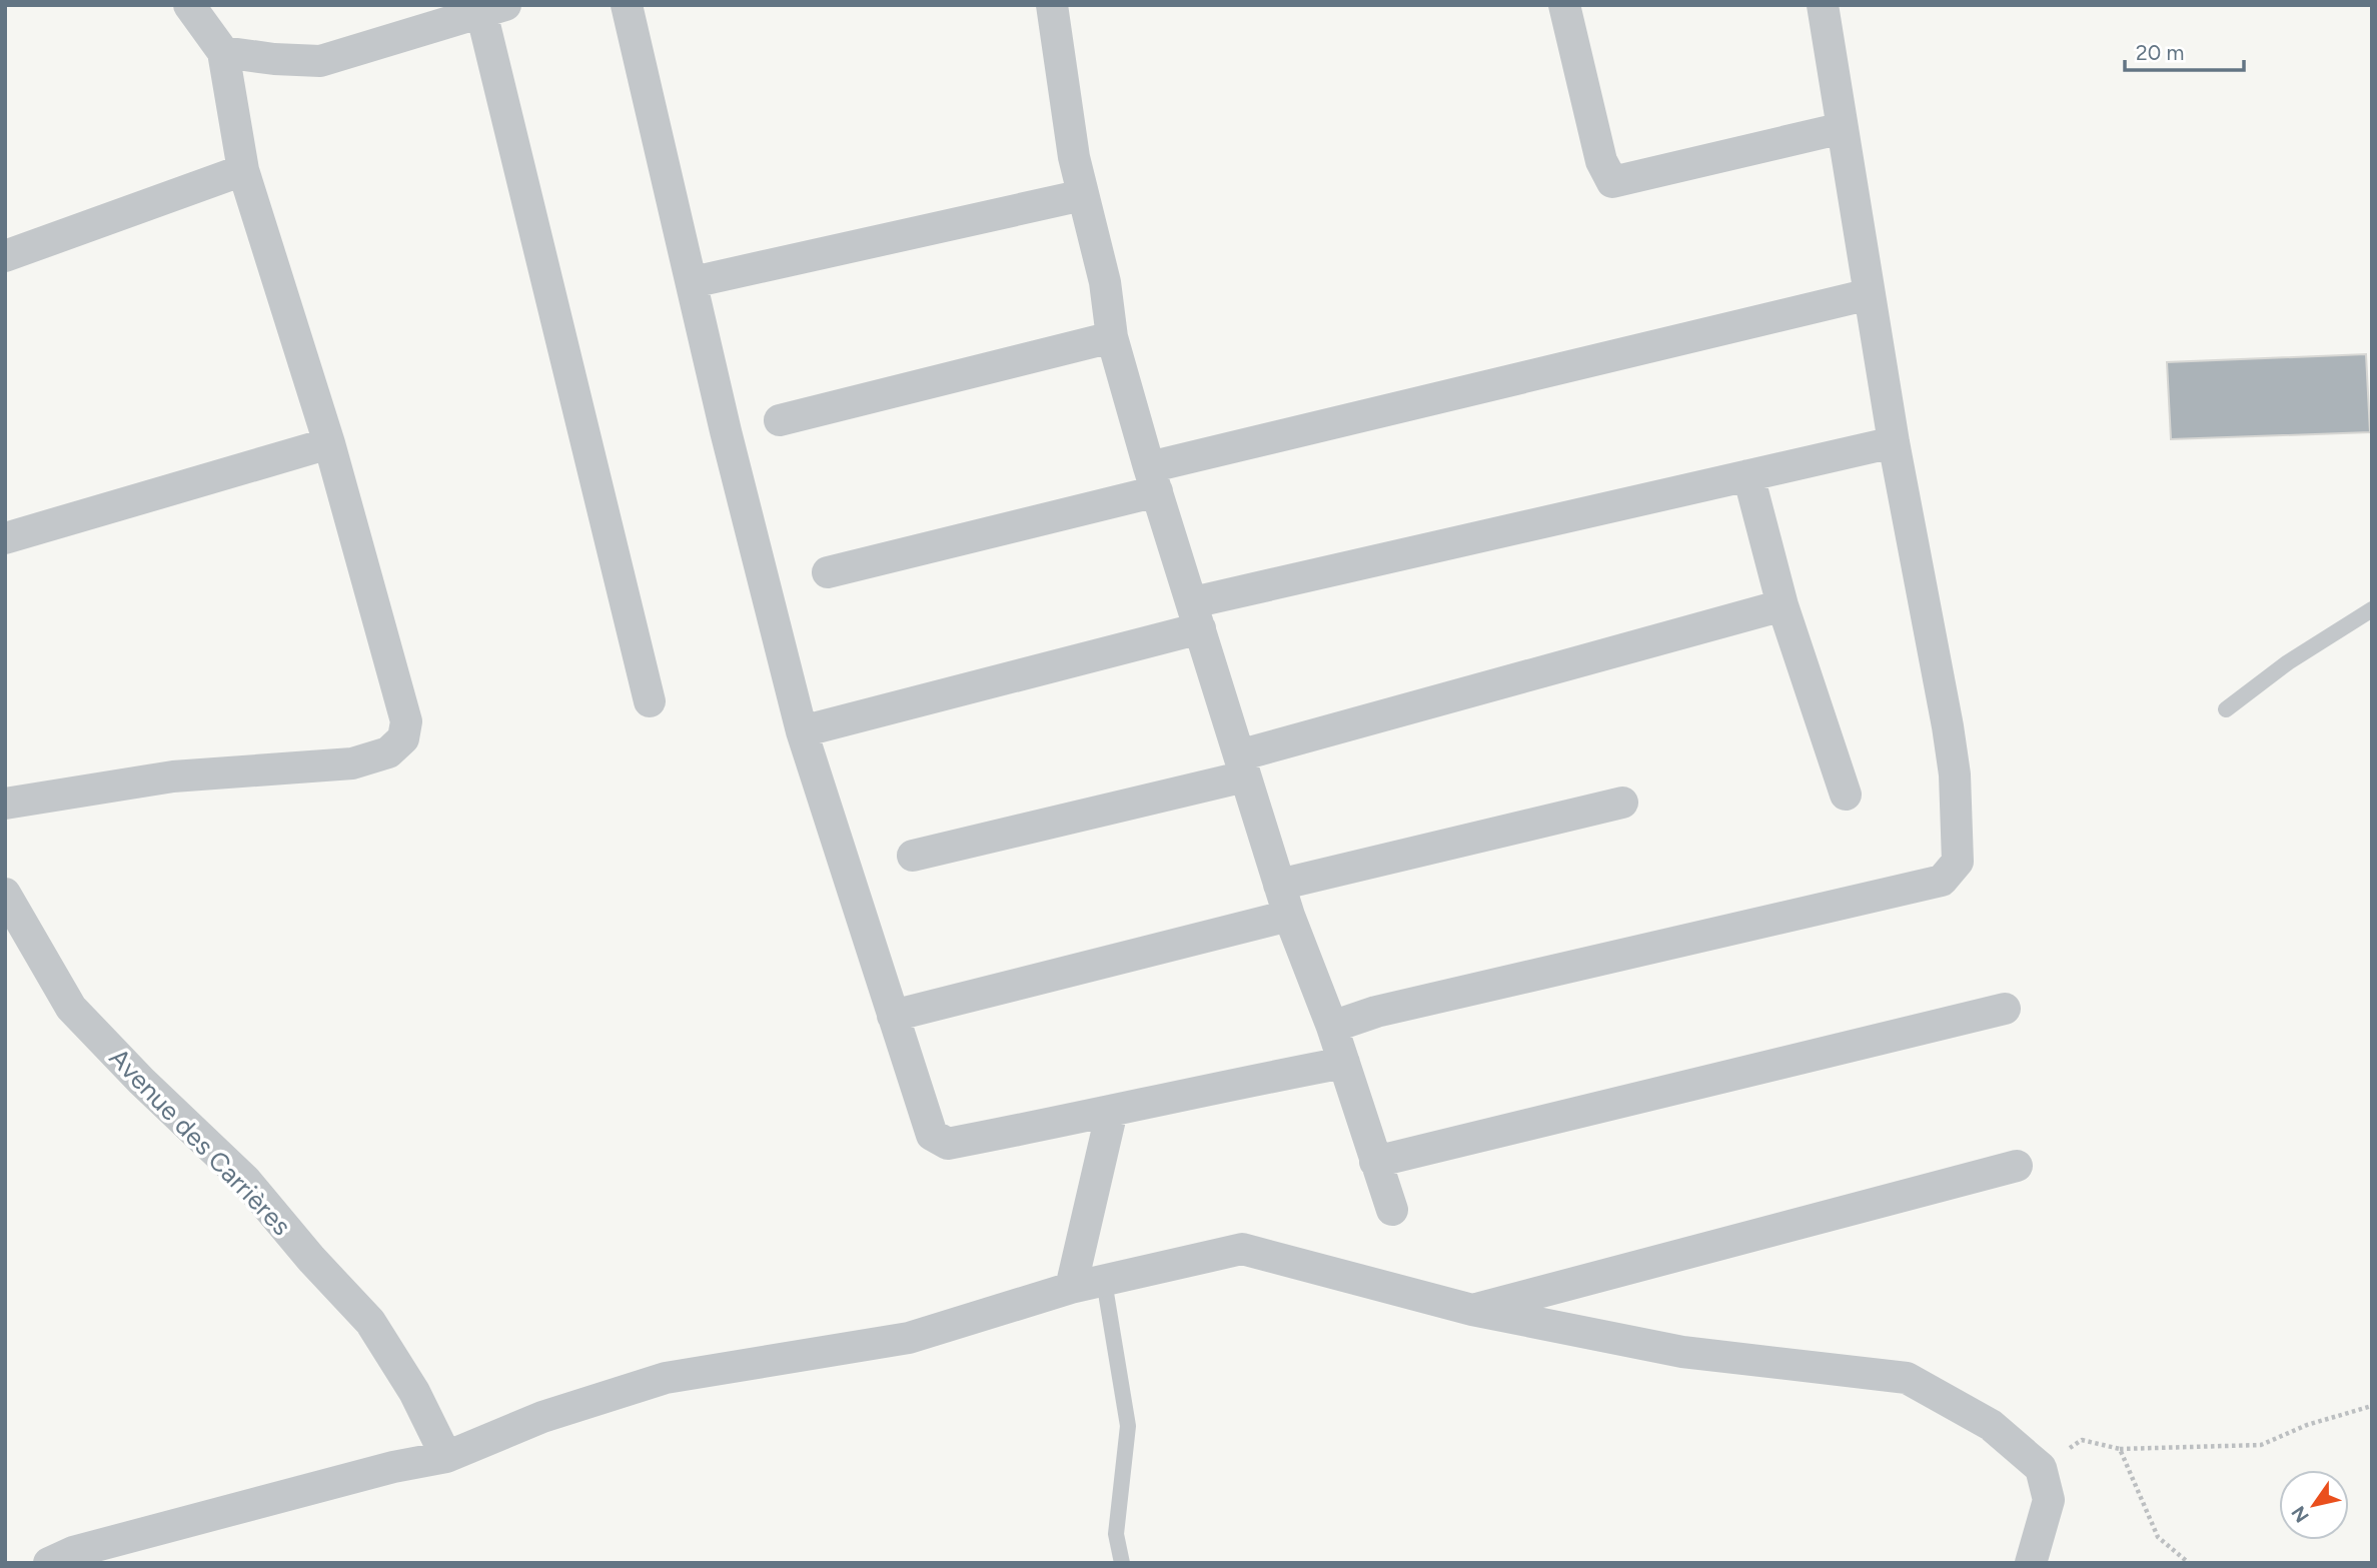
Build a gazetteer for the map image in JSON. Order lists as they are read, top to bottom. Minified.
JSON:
{"streets":{"street":["Avenue des Carrières"]},"scale_bar":"20 m","north":"bottom left"}
